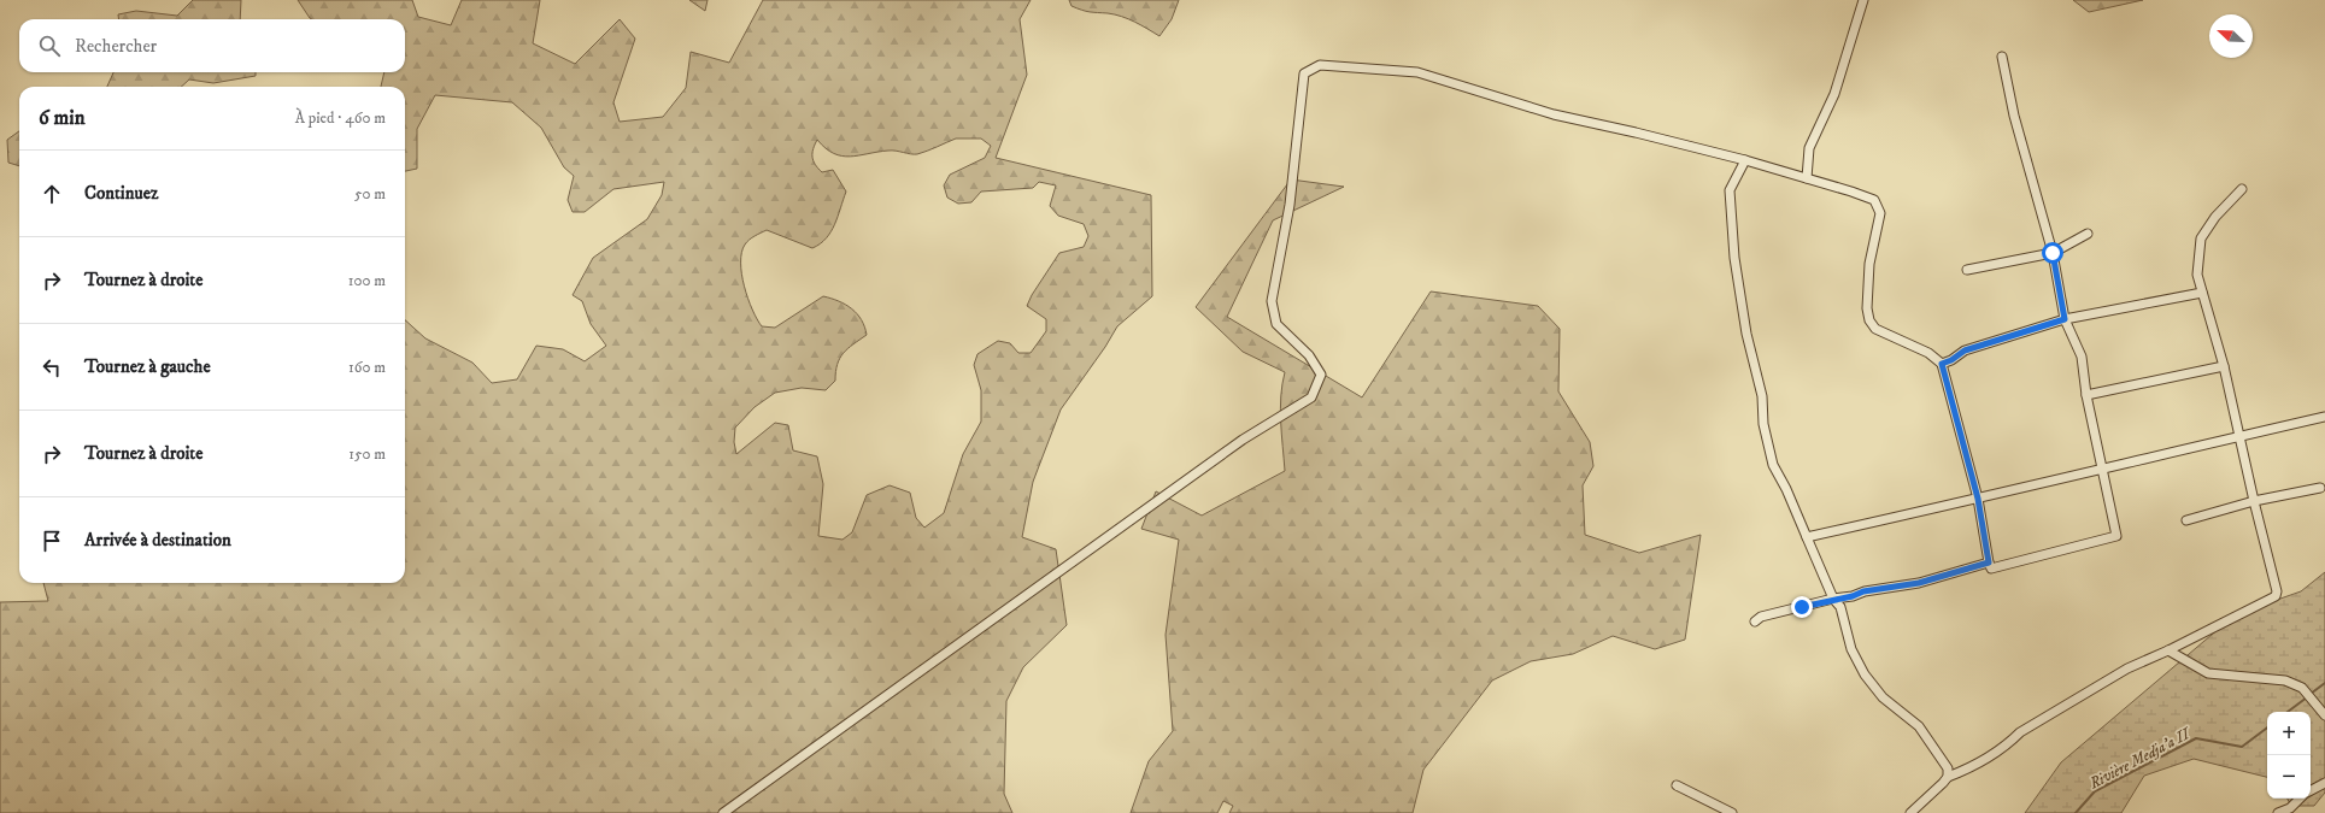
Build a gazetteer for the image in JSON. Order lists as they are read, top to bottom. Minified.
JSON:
{"water":["Rivière Medja'a II"],"north":"top left","page":{"search":"Rechercher","heading":["6 min","À pied · 460 m"],"list":[["Continuez","50 m"],["Tournez à droite","100 m"],["Tournez à gauche","160 m"],["Tournez à droite","150 m"],"Arrivée à destination"],"map_buttons":["+","−"]}}
